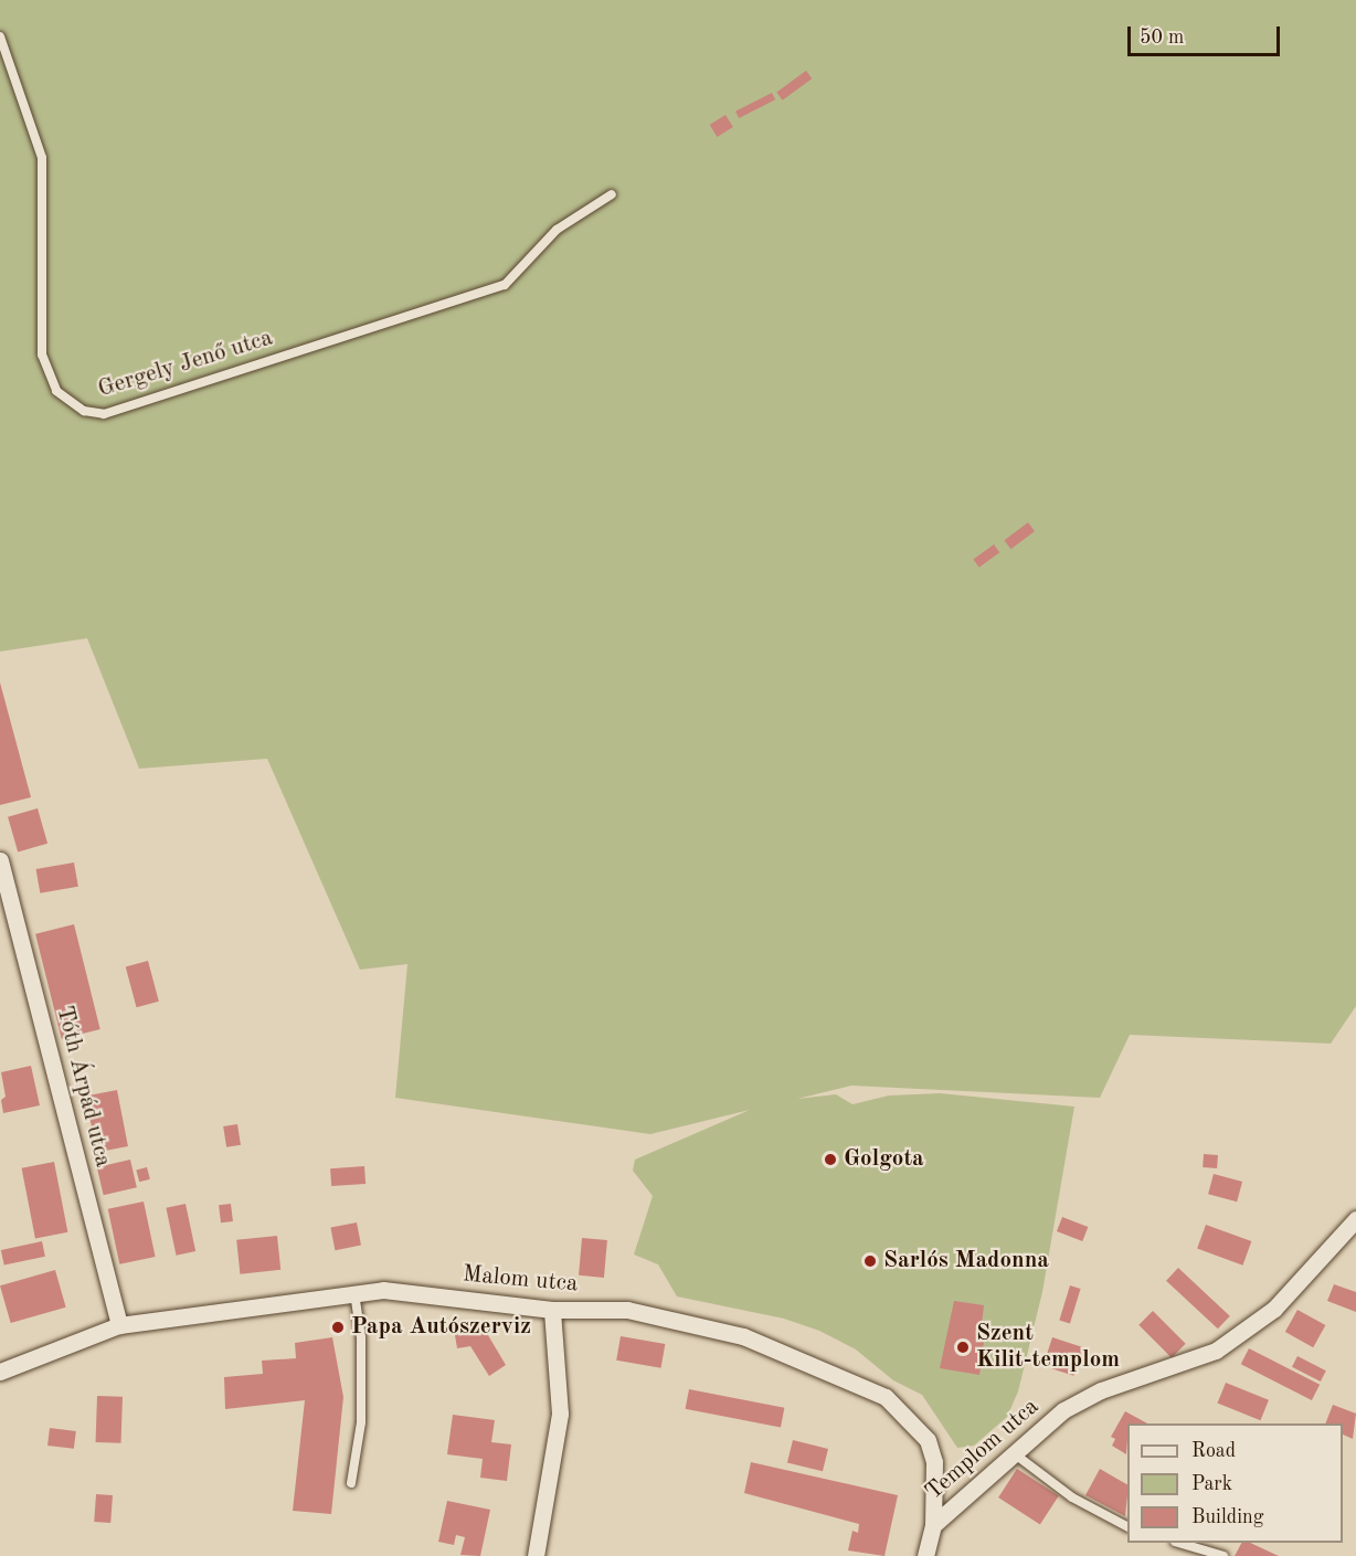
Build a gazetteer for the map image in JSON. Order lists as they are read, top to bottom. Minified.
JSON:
{"streets":{"street":["Tóth Árpád utca","Malom utca","Templom utca"],"lane":["Gergely Jenő utca"]},"crossings":[["Tóth Árpád utca","Malom utca"],["Malom utca","Templom utca"]],"places":["Golgota","Sarlós Madonna","Papa Autószerviz","Szent Kilit-templom"],"legend":["Road","Park","Building"],"scale_bar":"50 m"}
